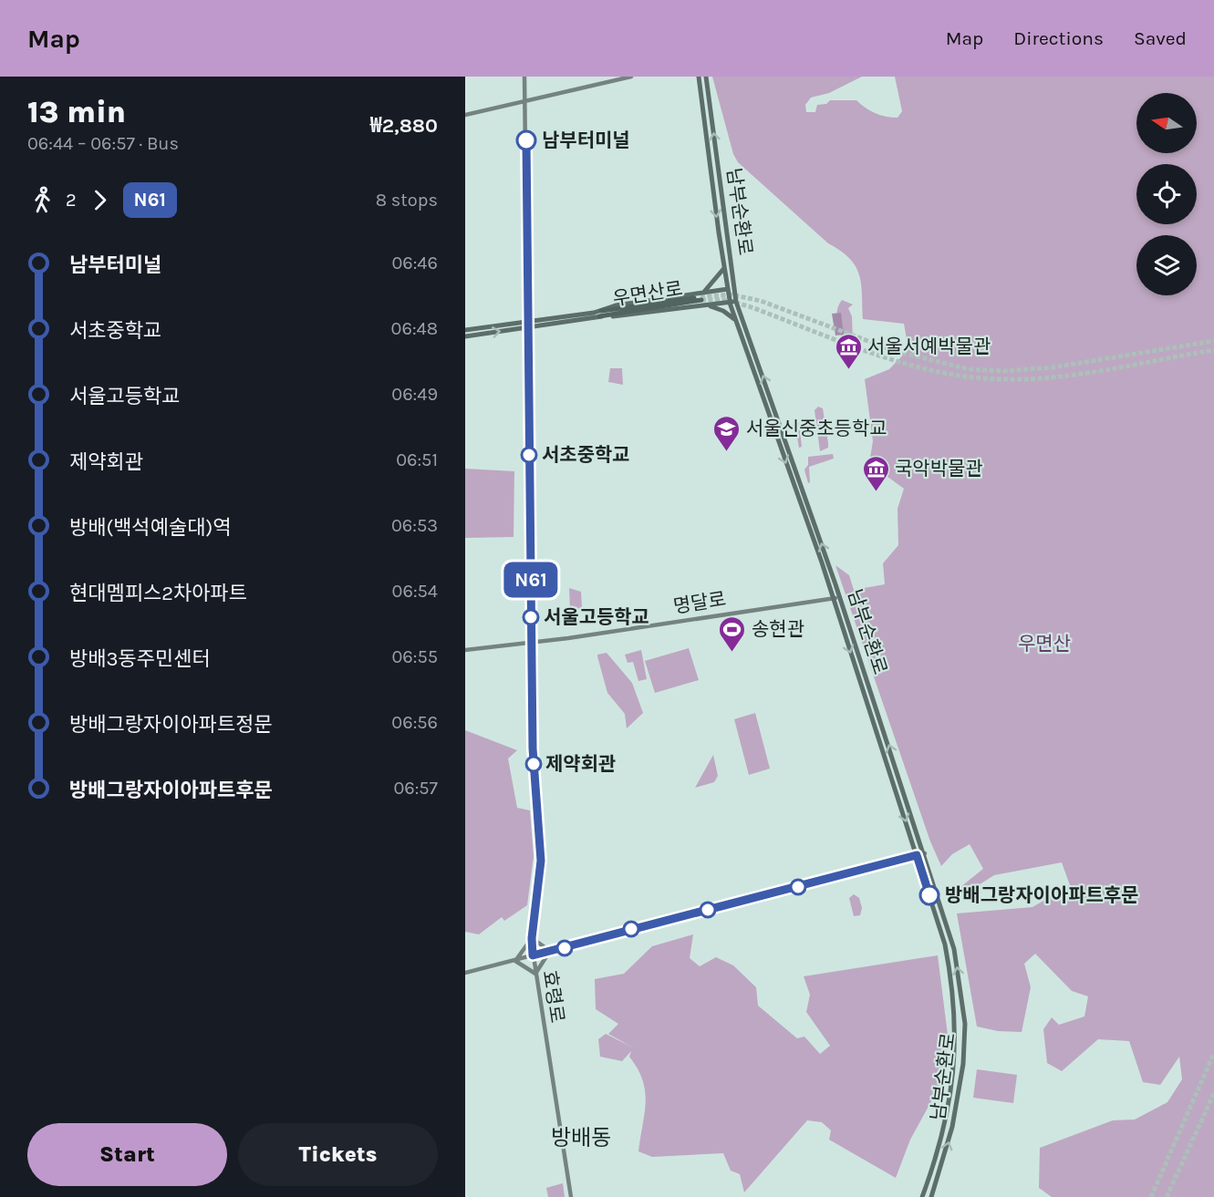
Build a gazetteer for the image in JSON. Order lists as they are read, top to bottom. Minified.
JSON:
{"streets":{"highway":["우면산로"],"main road":["남부순환로","명달로","효령로"]},"crossings":[["남부순환로","명달로"],["명달로","효령로"]],"districts":["방배동"],"parks":["우면산"],"places":{"other":["남부터미널","서초중학교","서울고등학교","제약회관","방배그랑자이아파트후문"],"museum":["서울서예박물관","국악박물관"],"school or university":["서울신중초등학교"],"sports":["송현관"]},"lines":["bus line N61"],"north":"left","page":{"header":"Map","nav":["Map","Directions","Saved"],"heading":["13 min","06:44 – 06:57 · Bus","₩2,880"],"on_map":"N61","legs":["2","N61","8 stops"],"list":[{"name":"남부터미널","value":"06:46"},{"name":"서초중학교","value":"06:48"},{"name":"서울고등학교","value":"06:49"},{"name":"제약회관","value":"06:51"},{"name":"방배(백석예술대)역","value":"06:53"},{"name":"현대멤피스2차아파트","value":"06:54"},{"name":"방배3동주민센터","value":"06:55"},{"name":"방배그랑자이아파트정문","value":"06:56"},{"name":"방배그랑자이아파트후문","value":"06:57"}],"buttons":["Start","Tickets"]}}
